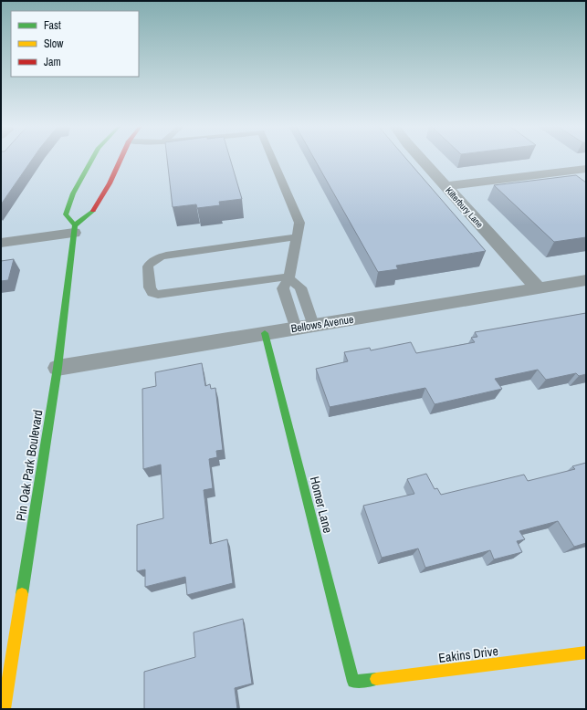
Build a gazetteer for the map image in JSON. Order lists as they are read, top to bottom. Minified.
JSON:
{"streets":{"street":["Kilterbury Lane","Bellows Avenue","Pin Oak Park Boulevard","Homer Lane","Eakins Drive"]},"crossings":[["Kilterbury Lane","Bellows Avenue"],["Bellows Avenue","Pin Oak Park Boulevard"],["Bellows Avenue","Homer Lane"],["Homer Lane","Eakins Drive"]],"legend":["Fast","Slow","Jam"]}
